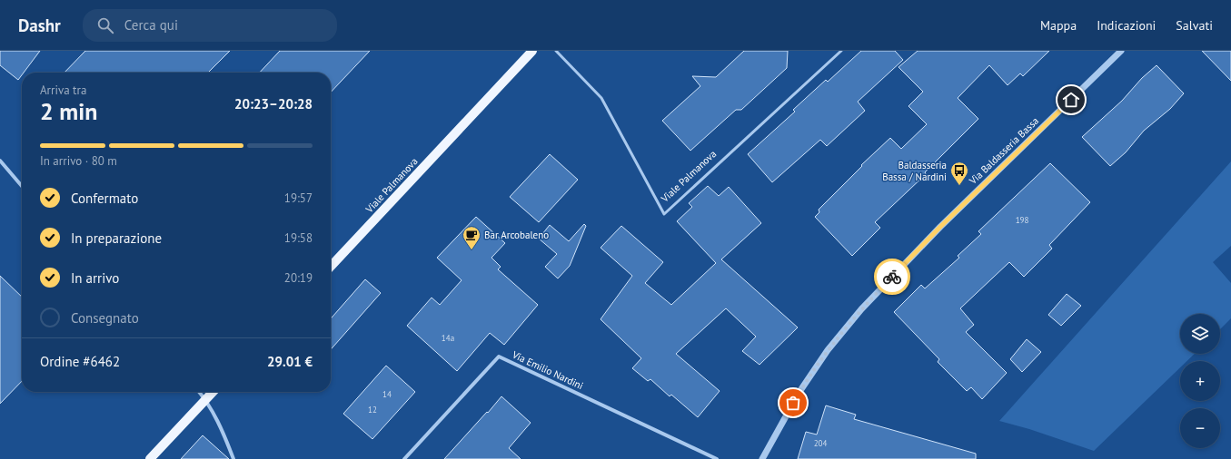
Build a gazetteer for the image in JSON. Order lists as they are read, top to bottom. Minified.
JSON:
{"streets":{"main road":["Viale Palmanova"],"street":["Via Baldasseria Bassa","Via Emilio Nardini"]},"places":{"bus stop":["Baldasseria Bassa / Nardini"],"cafe":["Bar Arcobaleno"]},"house_numbers":["198","14a","14","12","204"],"page":{"header":"Dashr","search":"Cerca qui","nav":["Mappa","Indicazioni","Salvati"],"heading":["2 min","Arriva tra","20:23–20:28"],"panel":["Ordine #6462","29.01 €"],"bar":"In arrivo · 80 m","list":[["Confermato","19:57"],["In preparazione","19:58"],["In arrivo","20:19"],"Consegnato"],"map_buttons":["+","−"]}}
